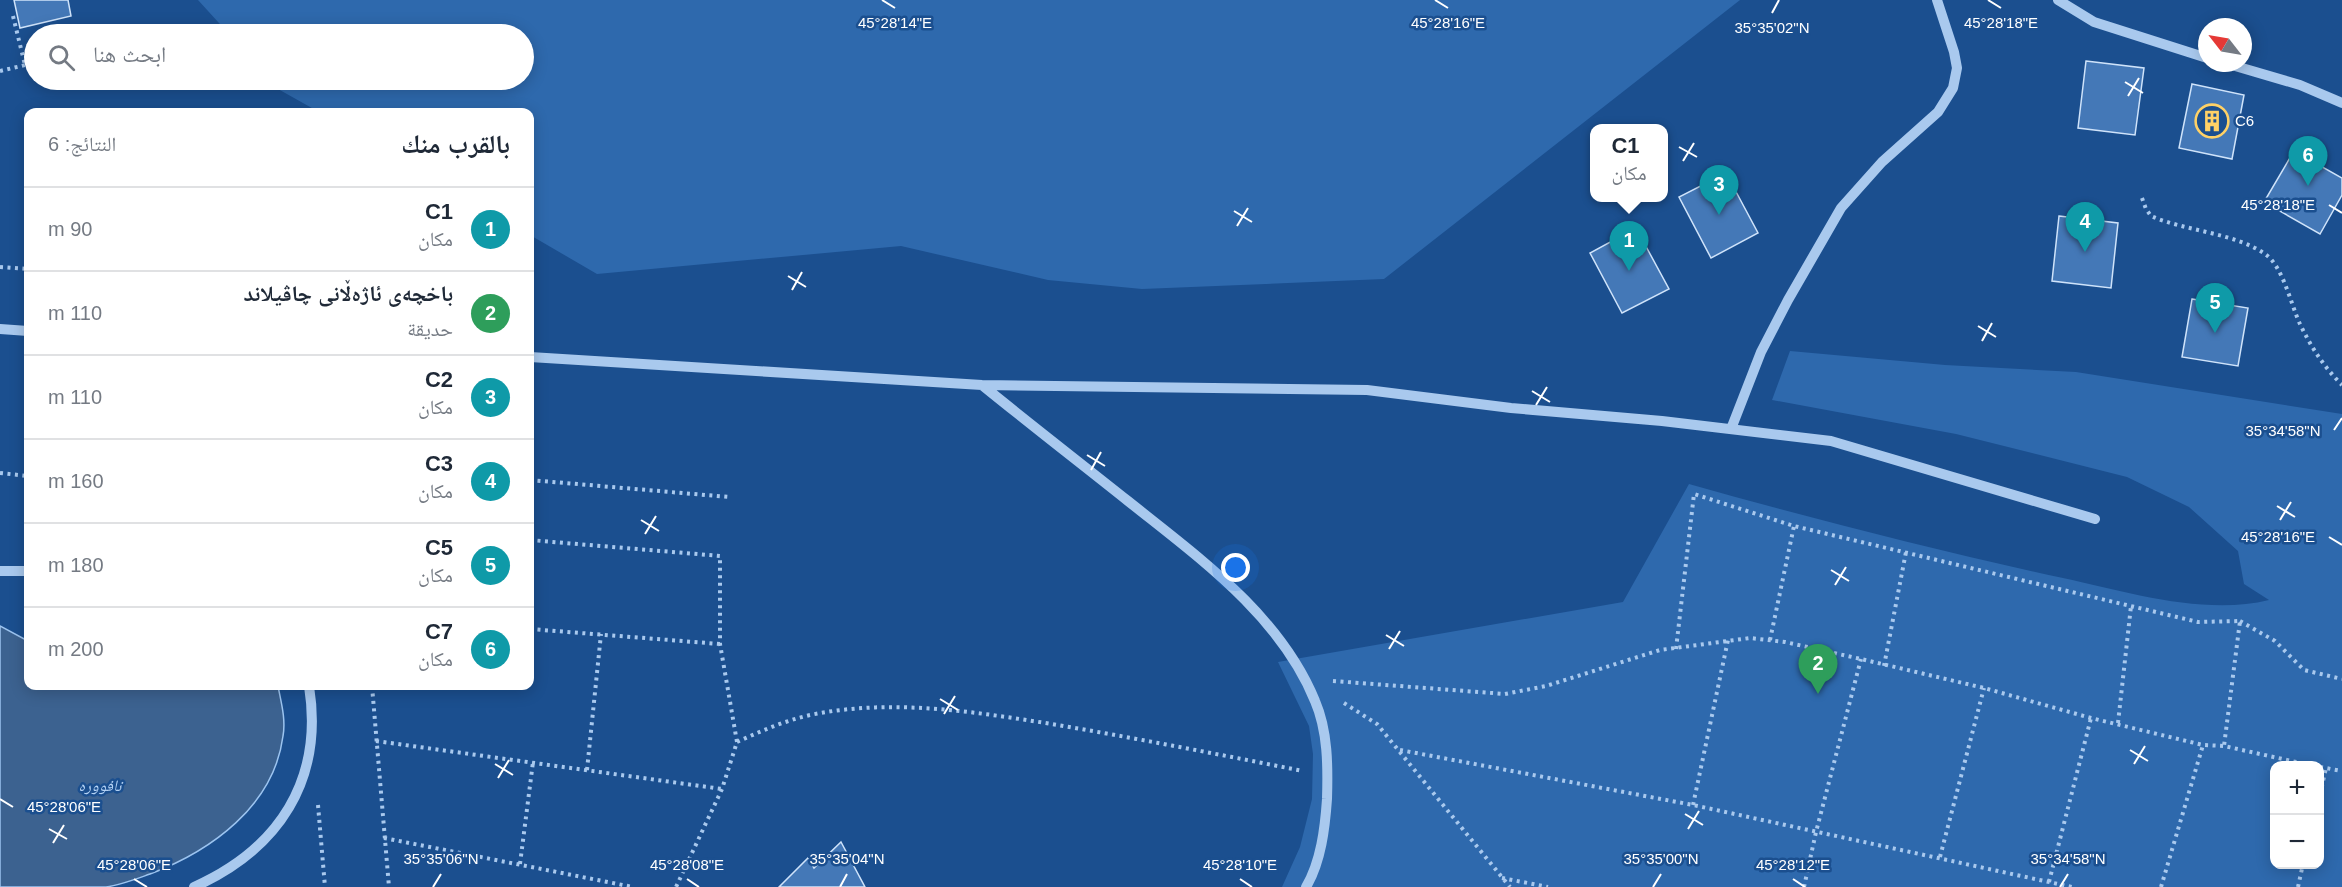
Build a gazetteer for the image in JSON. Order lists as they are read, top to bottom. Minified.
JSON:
{"water":["نافوورە"],"places":{"building":["C6"]},"north":"top left","page":{"search":"ابحث هنا","heading":["بالقرب منك","النتائج: 6"],"popup":["C1","مكان"],"pins":["6","3","4","1","5","2"],"list":[{"mark":"1","name":"C1","note":"مكان","value":"90 m"},{"mark":"2","name":"باخچەی ئاژەڵانی چاڤیلاند","note":"حديقة","value":"110 m"},{"mark":"3","name":"C2","note":"مكان","value":"110 m"},{"mark":"4","name":"C3","note":"مكان","value":"160 m"},{"mark":"5","name":"C5","note":"مكان","value":"180 m"},{"mark":"6","name":"C7","note":"مكان","value":"200 m"}],"map_buttons":["+","−"]},"coordinates":["45°28'14\"E","45°28'16\"E","45°28'18\"E","35°35'02\"N","35°34'58\"N","45°28'06\"E","35°35'06\"N","35°35'04\"N","35°35'00\"N","45°28'08\"E","45°28'10\"E","45°28'12\"E"]}
